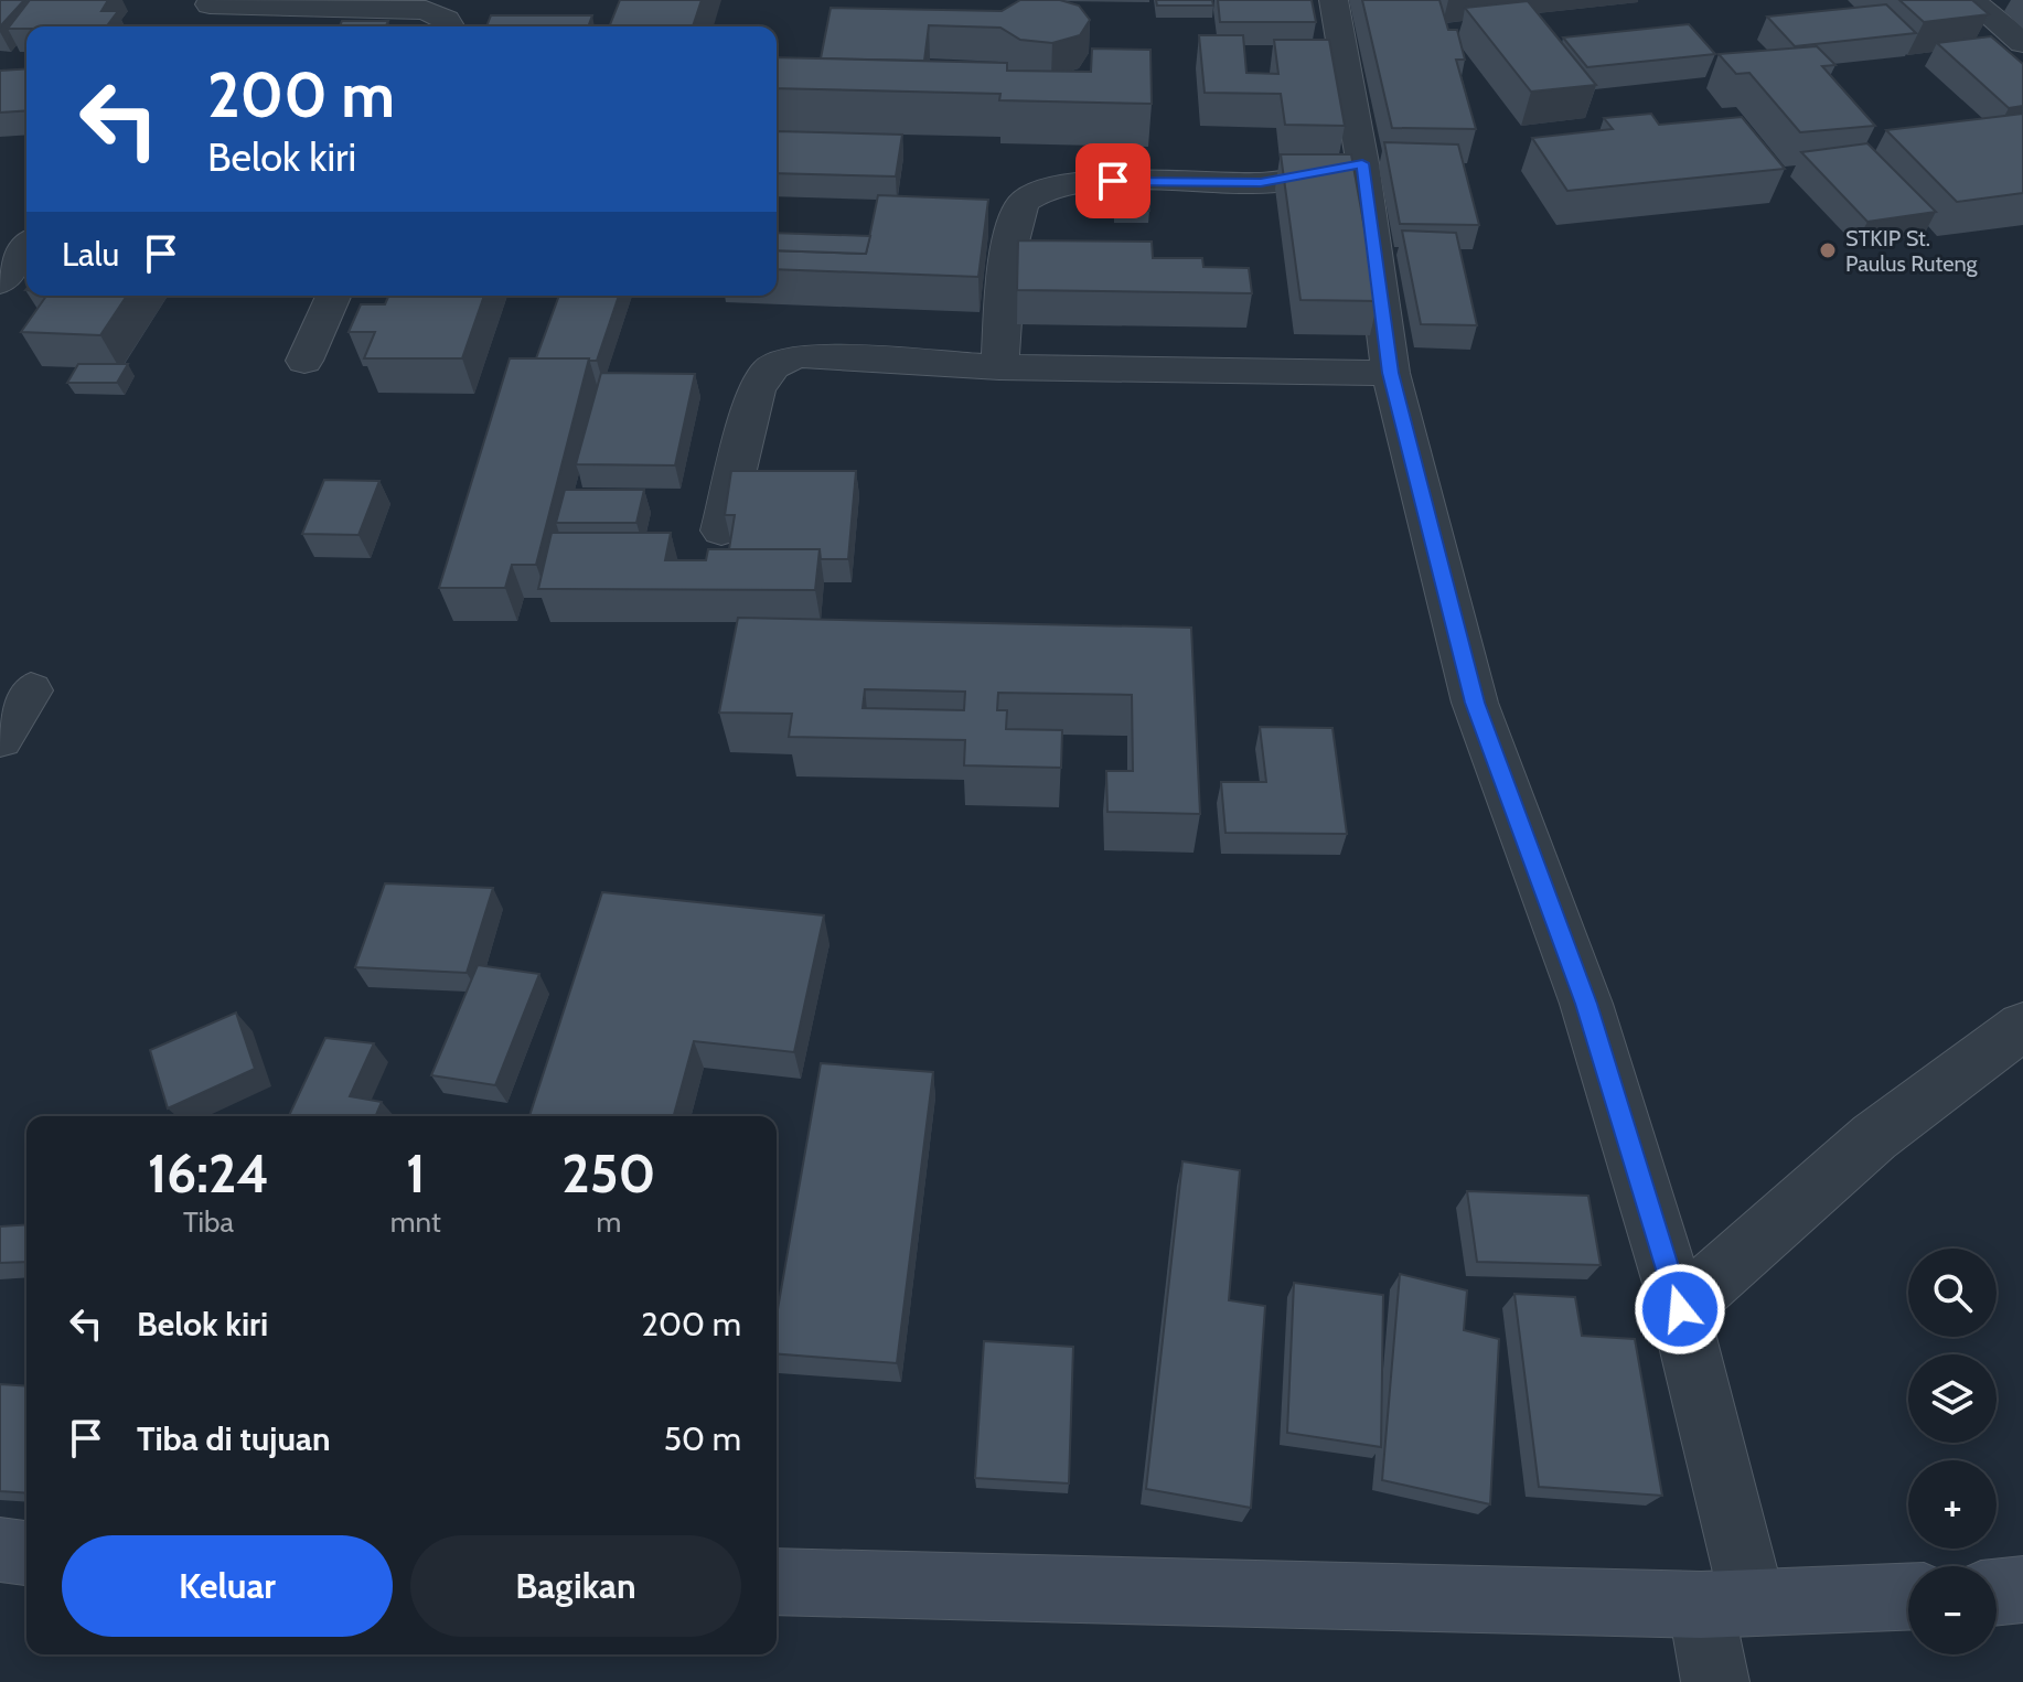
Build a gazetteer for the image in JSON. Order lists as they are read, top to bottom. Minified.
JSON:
{"places":["STKIP St. Paulus Ruteng"],"page":{"turn":["200 m","Belok kiri"],"then":"Lalu","eta":["16:24","Tiba","1","mnt","250","m"],"map_buttons":["+","−"],"list":[{"name":"Belok kiri","value":"200 m"},{"name":"Tiba di tujuan","value":"50 m"}],"buttons":["Keluar","Bagikan"]}}
